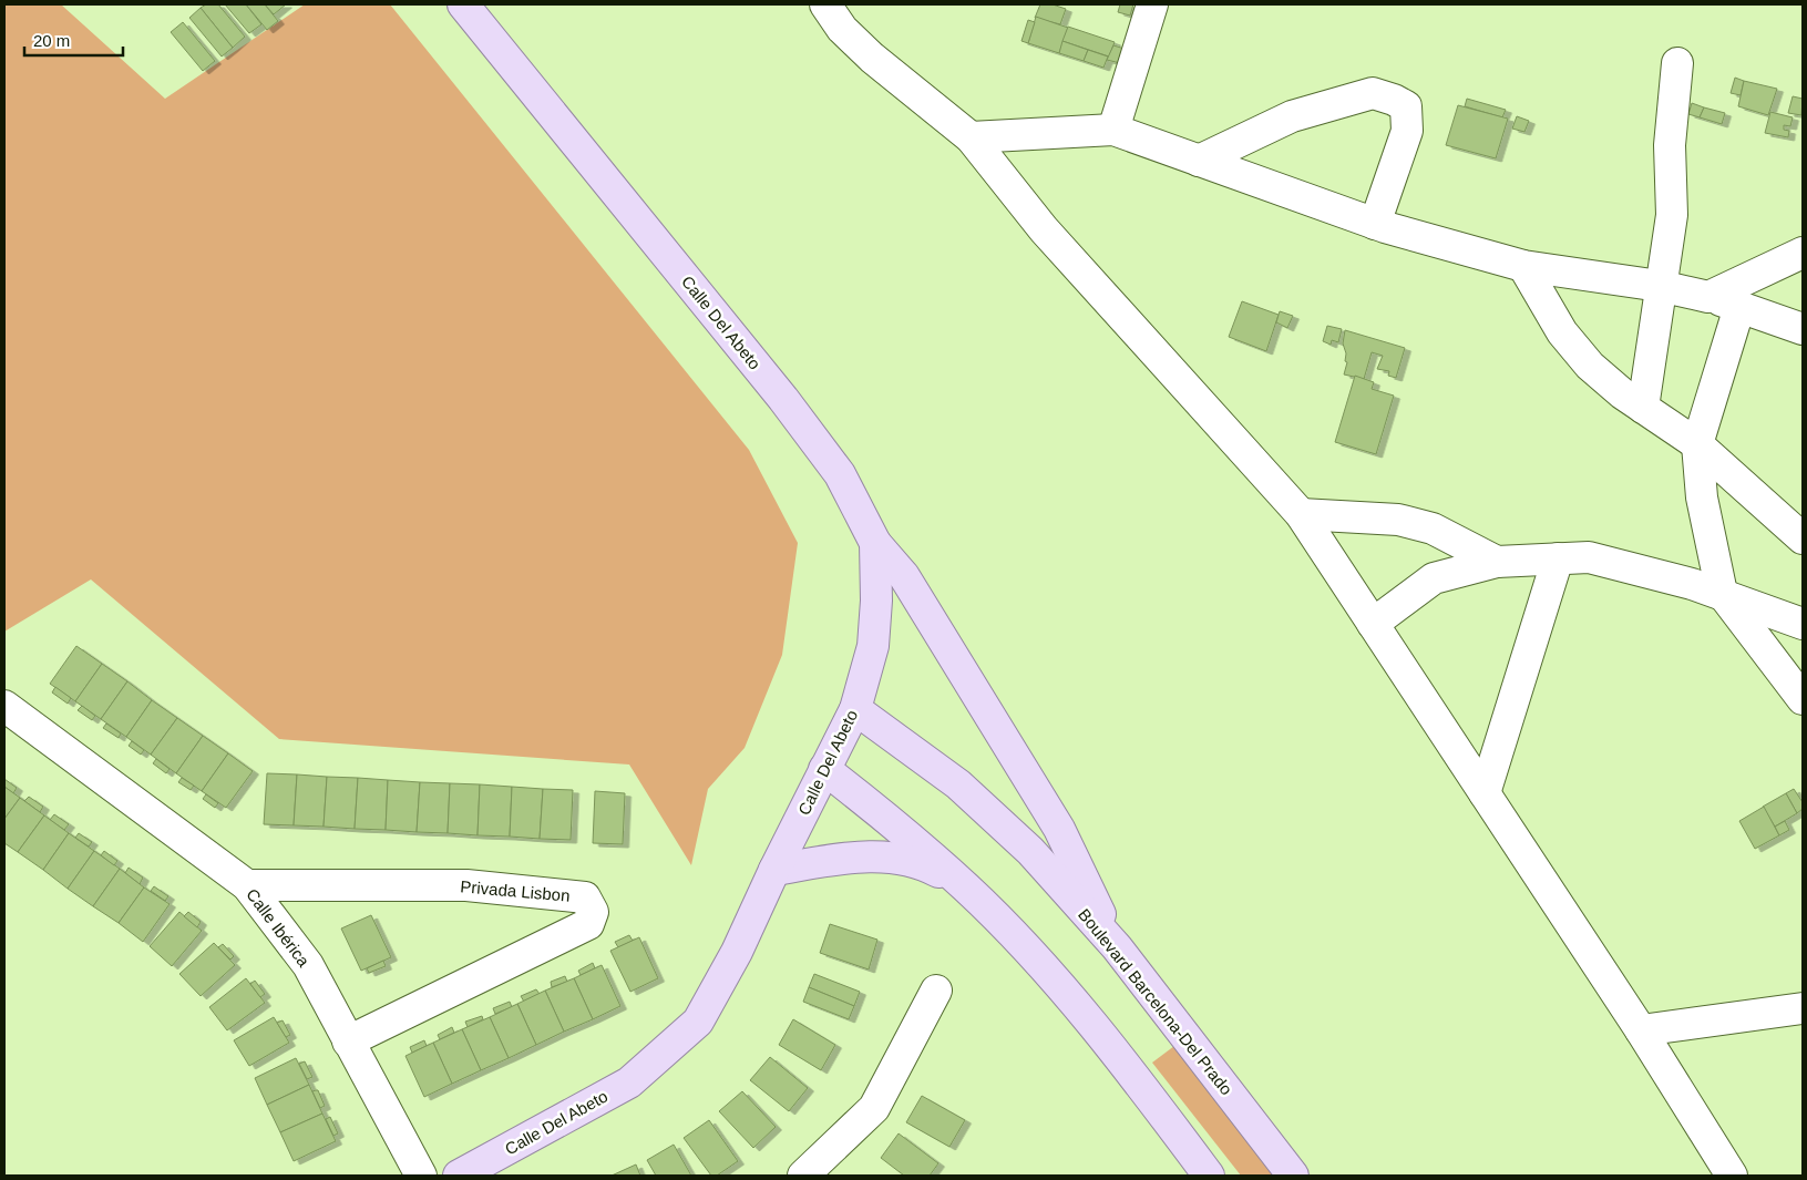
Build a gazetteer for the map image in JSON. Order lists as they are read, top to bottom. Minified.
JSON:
{"streets":{"main road":["Calle Del Abeto","Boulevard Barcelona-Del Prado"],"street":["Privada Lisbon","Calle Ibérica"]},"crossings":[["Calle Del Abeto","Boulevard Barcelona-Del Prado"],["Privada Lisbon","Calle Ibérica"]],"scale_bar":"20 m"}
